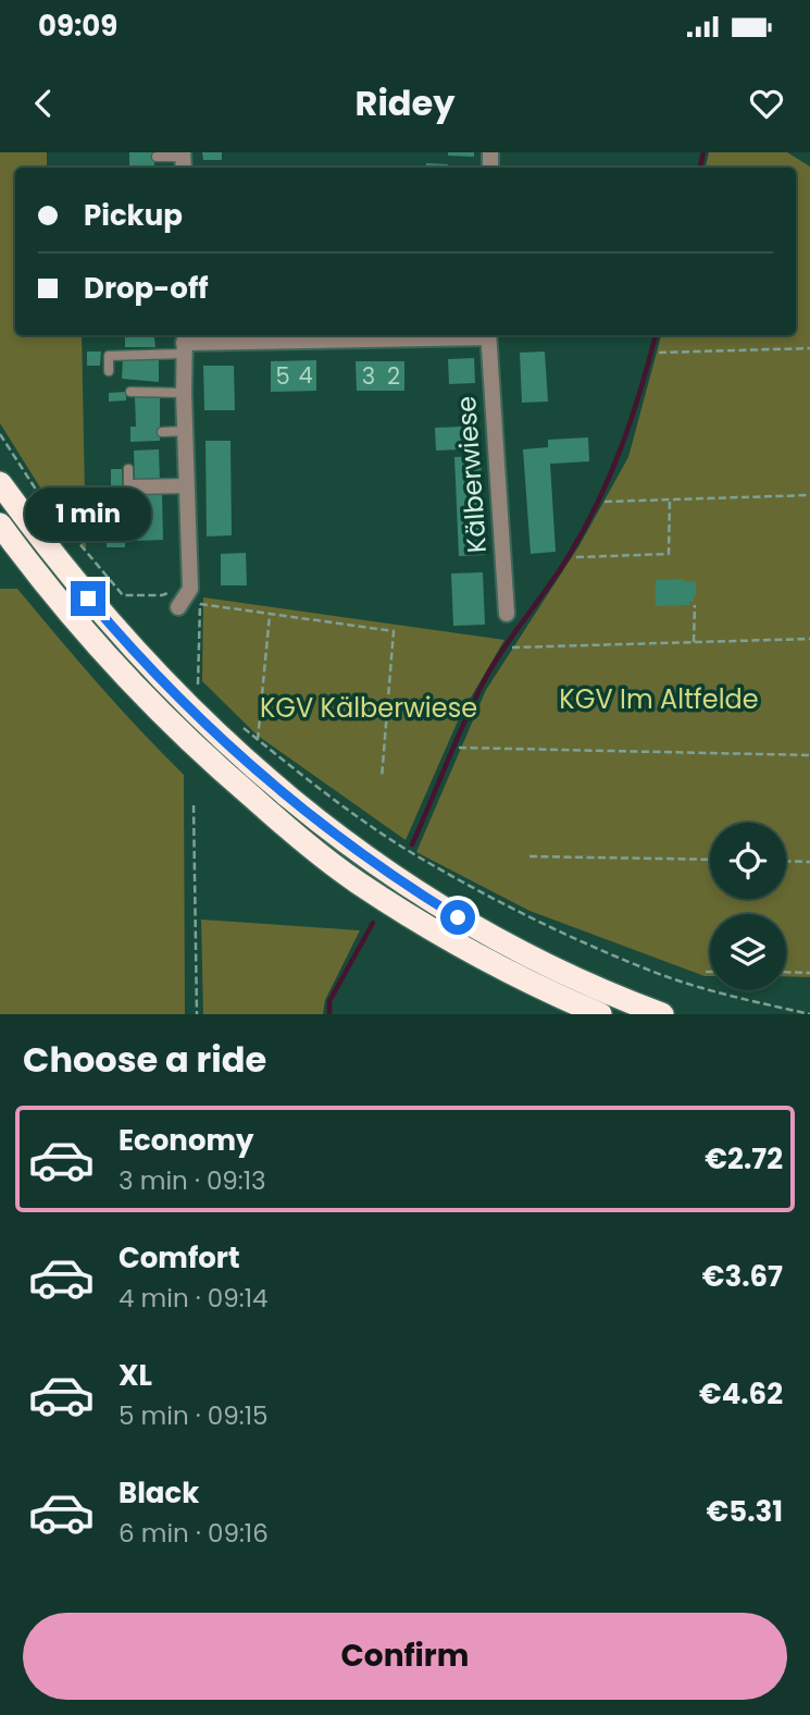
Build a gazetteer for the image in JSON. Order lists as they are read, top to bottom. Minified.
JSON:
{"streets":{"street":["Kälberwiese"]},"parks":["KGV Im Altfelde","KGV Kälberwiese"],"house_numbers":["4","5","3","2"],"page":{"status":"09:09","header":"Ridey","banner":["Pickup","Drop-off"],"bubble":"1 min","heading":"Choose a ride","list":[{"name":"Economy","note":"3 min · 09:13","value":"€2.72"},{"name":"Comfort","note":"4 min · 09:14","value":"€3.67"},{"name":"XL","note":"5 min · 09:15","value":"€4.62"},{"name":"Black","note":"6 min · 09:16","value":"€5.31"}],"buttons":"Confirm"}}
